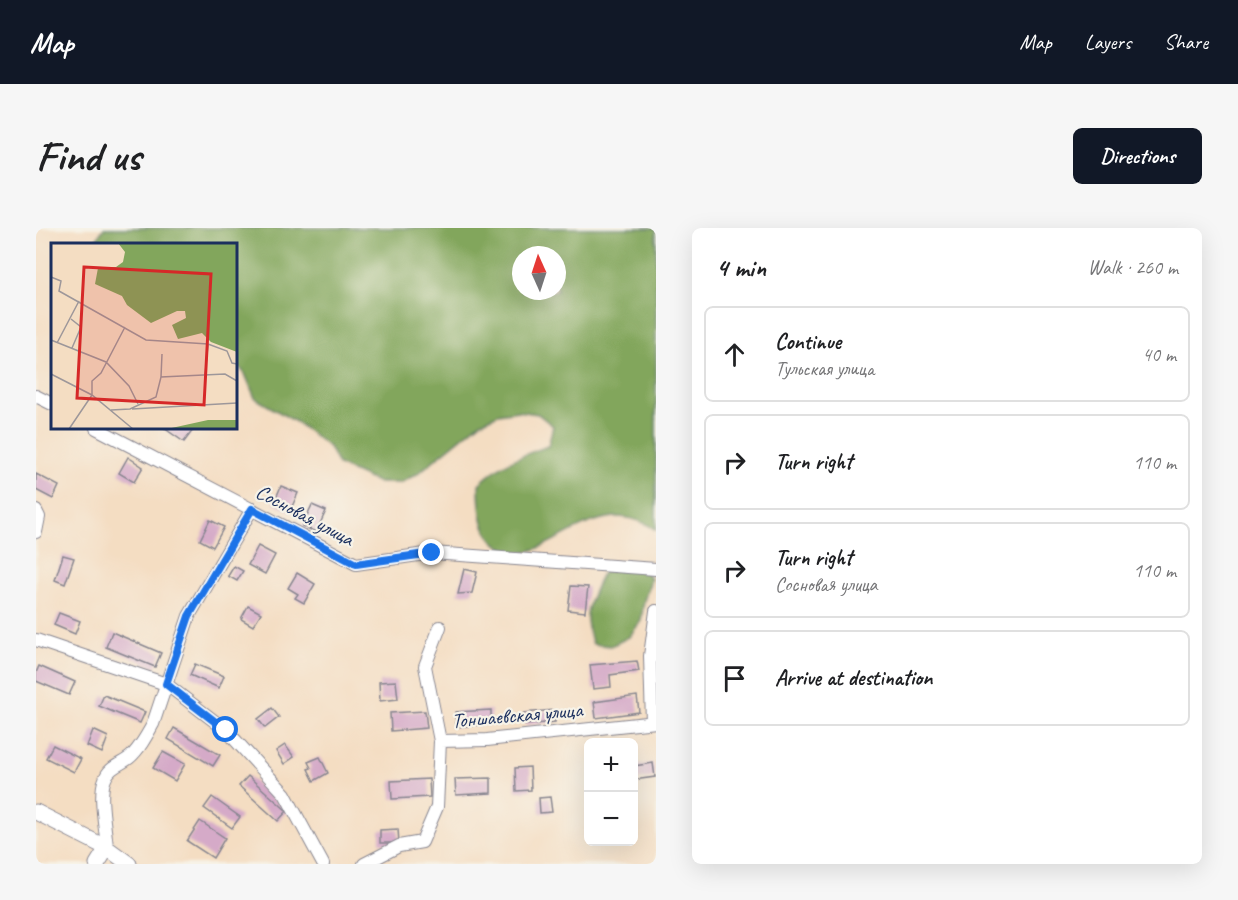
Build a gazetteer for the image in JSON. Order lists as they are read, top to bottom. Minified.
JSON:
{"streets":{"street":["Сосновая улица","Тоншаевская улица"]},"north":"top","page":{"header":"Map","nav":["Map","Layers","Share"],"buttons":"Directions","title":"Find us","heading":["4 min","Walk · 260 m"],"list":[["Continue","Тульская улица","40 m"],["Turn right","110 m"],["Turn right","Сосновая улица","110 m"],"Arrive at destination"],"map_buttons":["+","−"]}}
